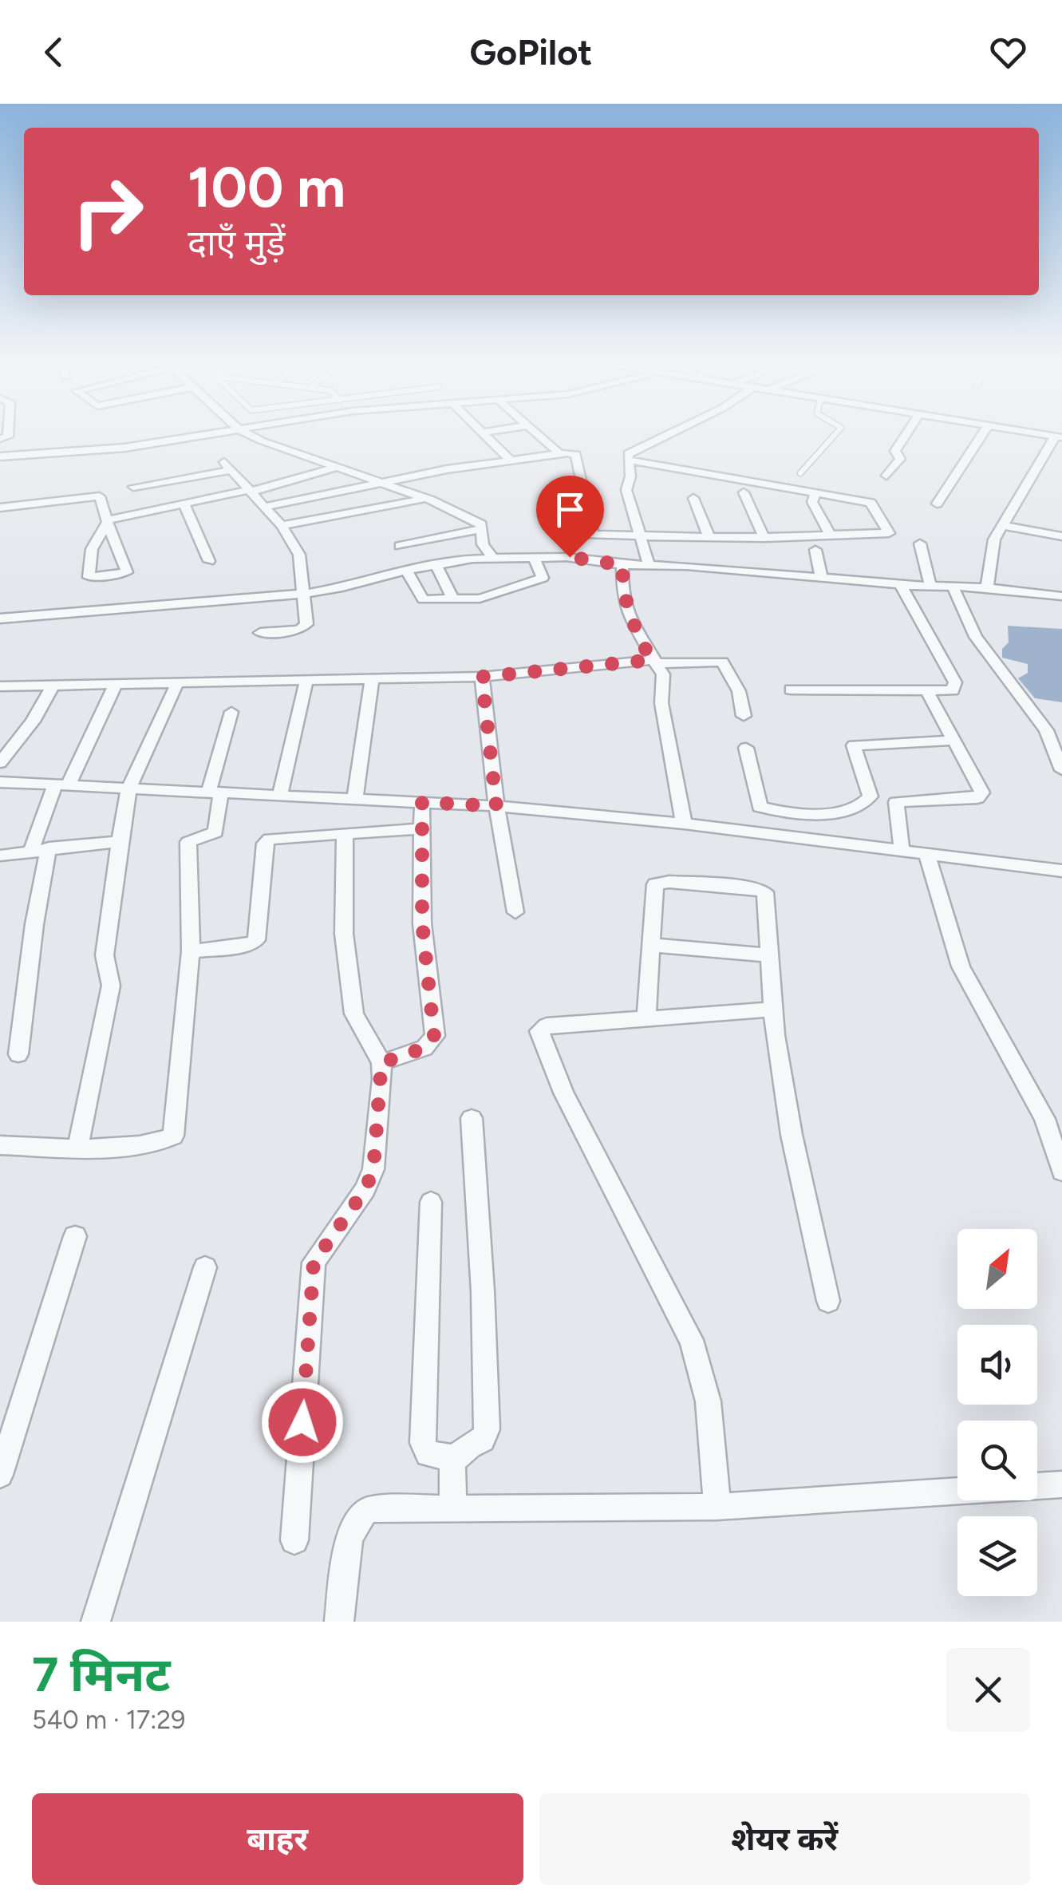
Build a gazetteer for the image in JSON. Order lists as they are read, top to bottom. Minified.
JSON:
{"north":"top right","page":{"header":"GoPilot","turn":["100 m","दाएँ मुड़ें"],"heading":["7 मिनट","540 m · 17:29"],"buttons":["बाहर","शेयर करें"]}}
